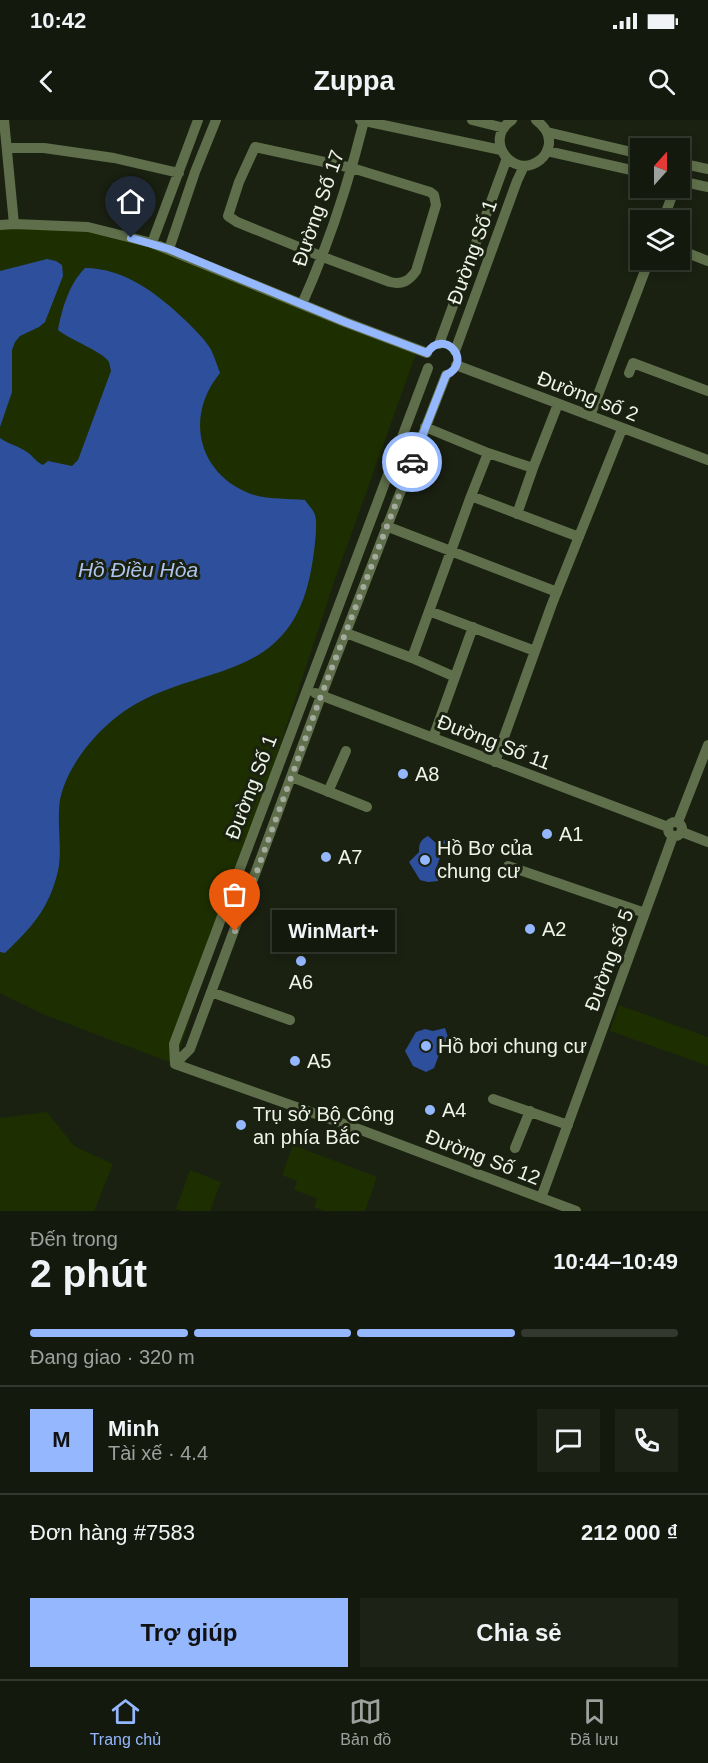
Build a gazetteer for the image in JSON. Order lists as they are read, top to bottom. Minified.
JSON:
{"streets":{"street":["Đường Số 17","Đường Số 1","Đường số 2","Đường Số 11","Đường số 5","Đường Số 12"]},"crossings":[["Đường Số 1","Đường số 2"],["Đường Số 1","Đường Số 11"],["Đường Số 1","Đường Số 12"],["Đường Số 11","Đường số 5"],["Đường số 5","Đường Số 12"]],"water":["Hồ Điều Hòa"],"places":["A8","A1","A7","Hồ Bơ của chung cư","A2","WinMart+","A6","Hồ bơi chung cư","A5","A4","Trụ sở Bộ Công an phía Bắc"],"north":"top","page":{"status":"10:42","header":"Zuppa","bubble":"WinMart+","heading":["2 phút","Đến trong","10:44–10:49"],"panel":["Minh","Tài xế · 4.4","Đơn hàng #7583","212 000 ₫"],"bar":"Đang giao · 320 m","round":"M","buttons":["Trợ giúp","Chia sẻ"],"tabs":["Trang chủ","Bản đồ","Đã lưu"]}}
